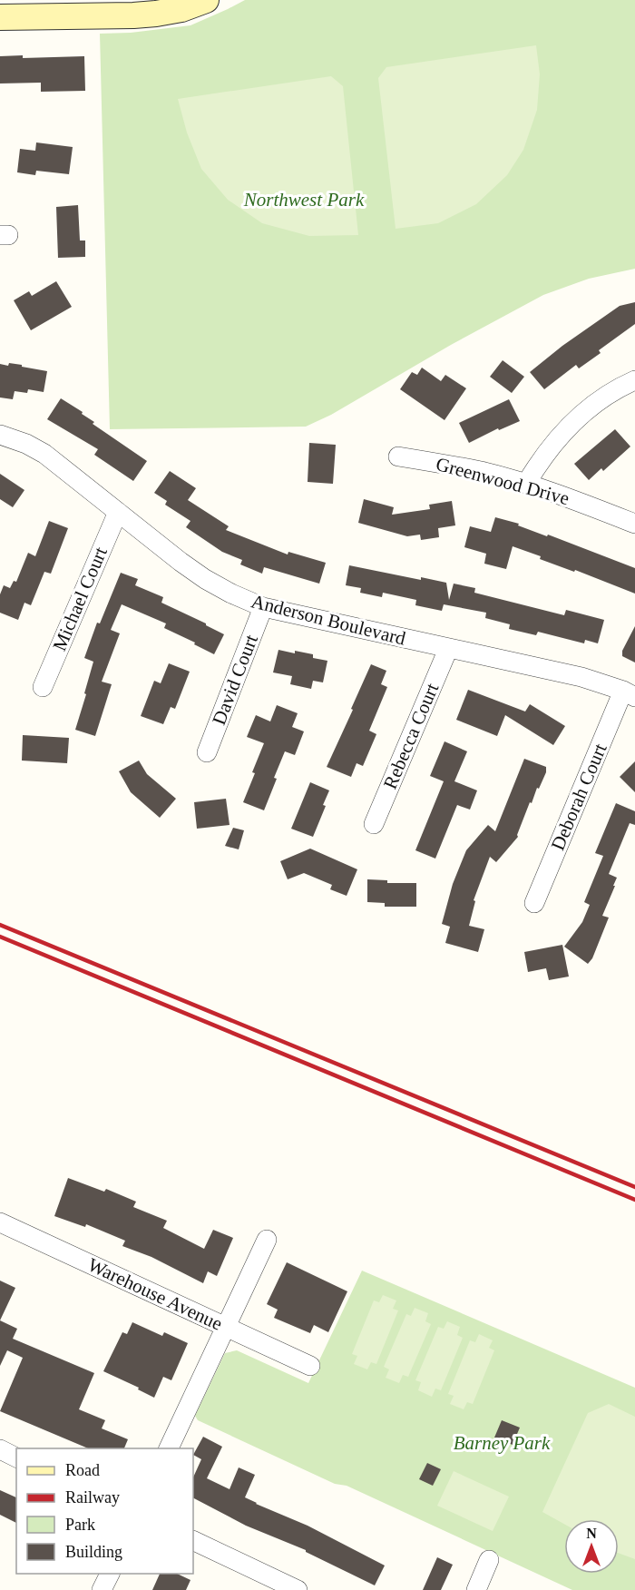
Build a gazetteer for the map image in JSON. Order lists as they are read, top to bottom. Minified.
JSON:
{"streets":{"street":["Greenwood Drive","Michael Court","Anderson Boulevard","David Court","Rebecca Court","Deborah Court","Warehouse Avenue"]},"crossings":[["Michael Court","Anderson Boulevard"],["Anderson Boulevard","David Court"],["Anderson Boulevard","Rebecca Court"],["Anderson Boulevard","Deborah Court"]],"parks":["Northwest Park","Barney Park"],"legend":["Road","Railway","Park","Building"],"north":"top"}
